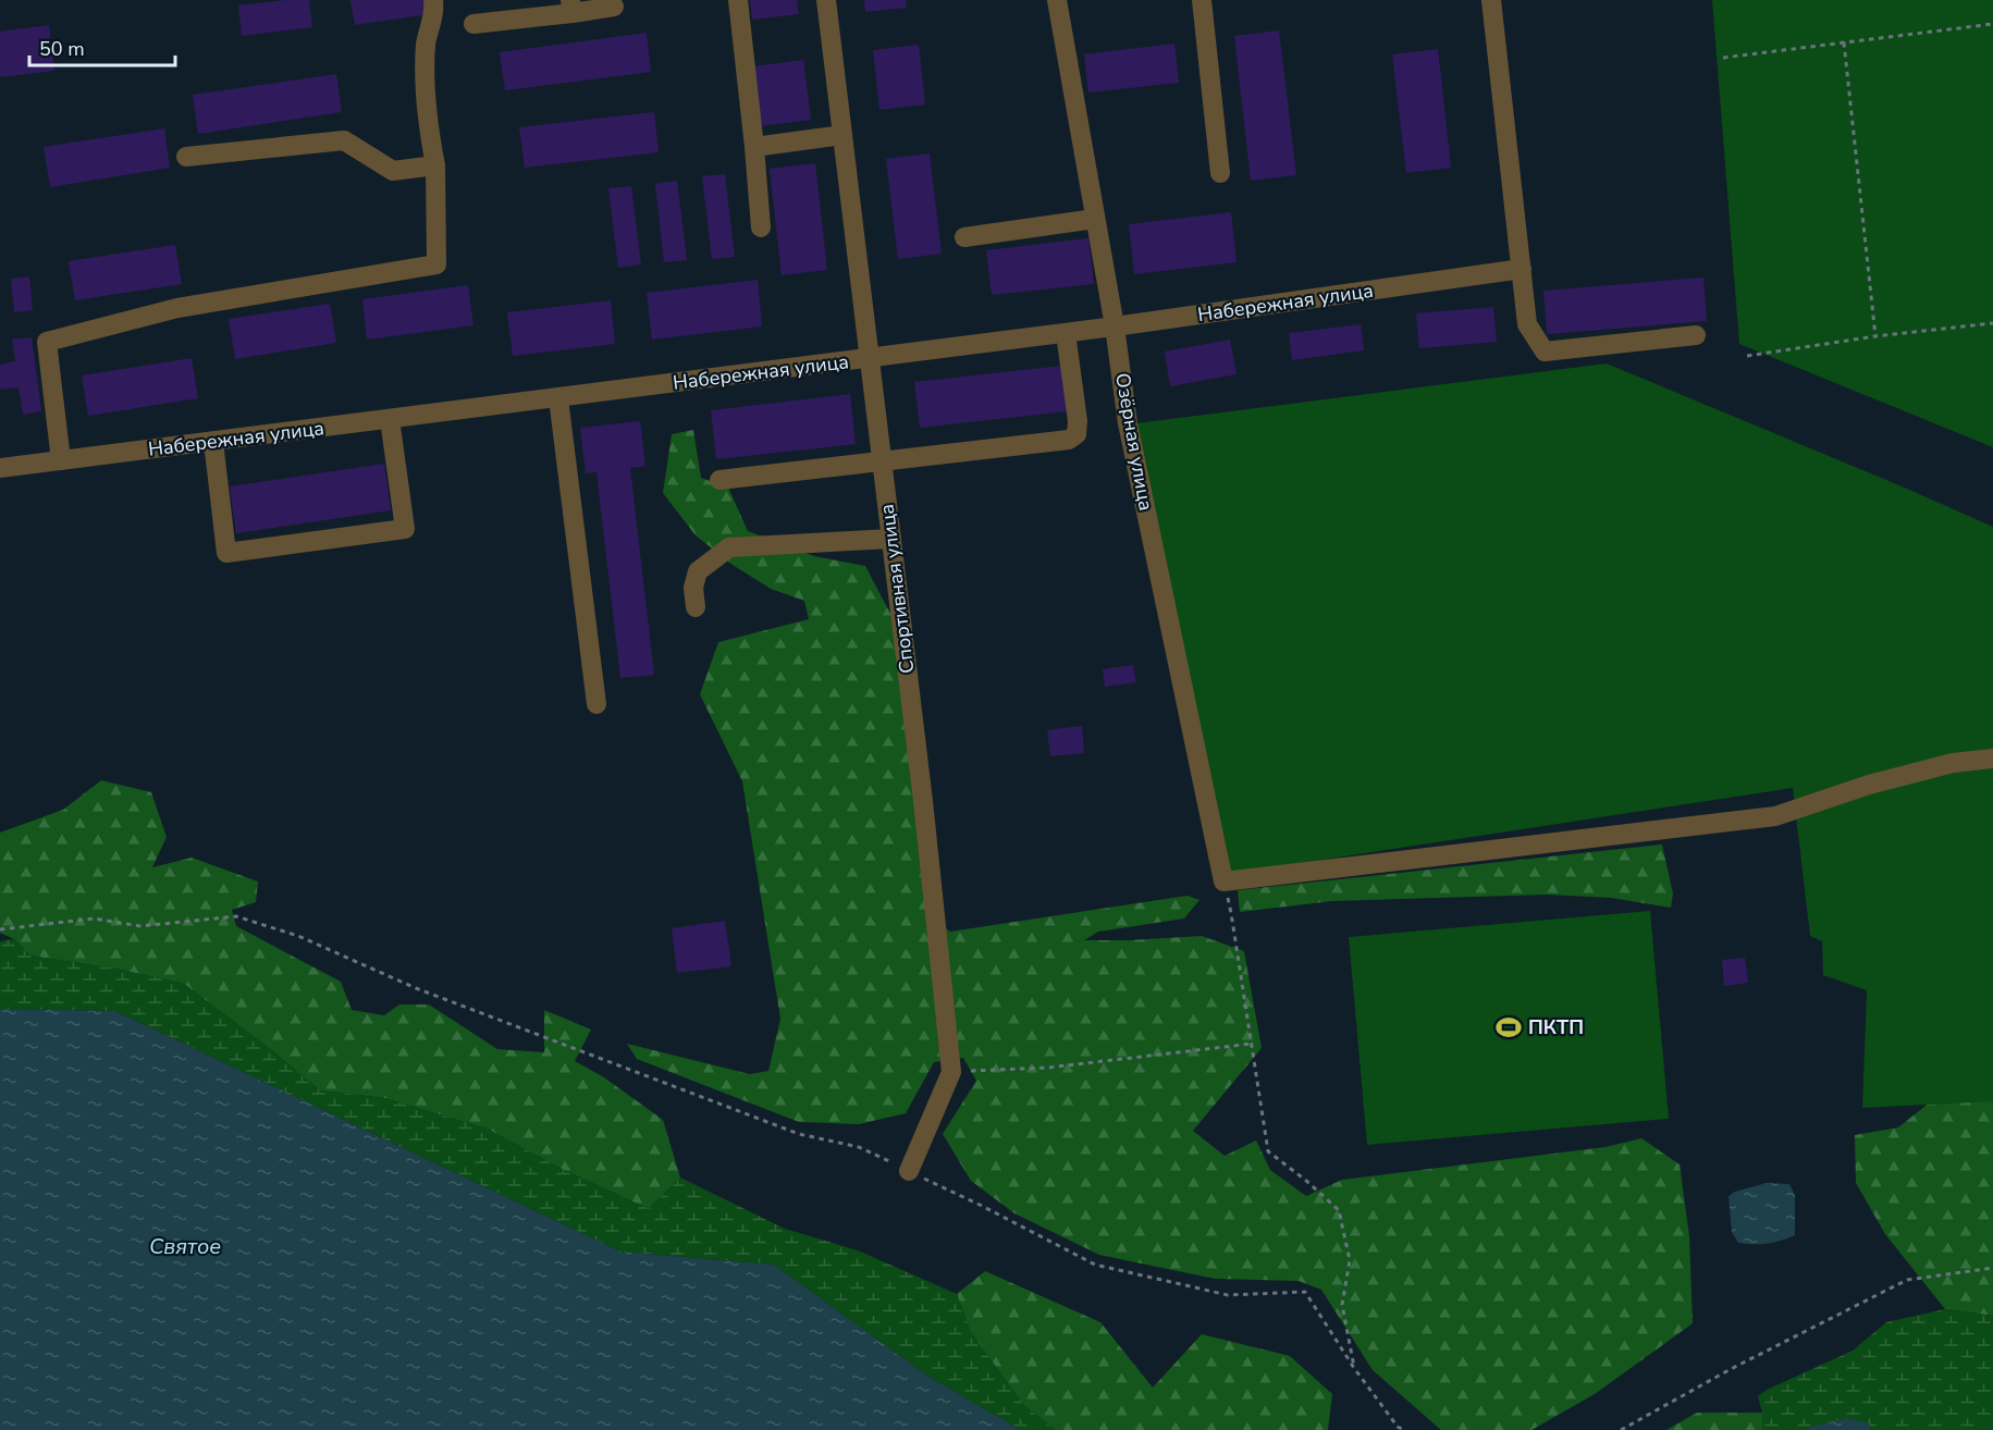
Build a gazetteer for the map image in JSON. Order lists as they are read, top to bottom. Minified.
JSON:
{"streets":{"street":["Набережная улица","Озёрная улица","Спортивная улица"]},"crossings":[["Набережная улица","Озёрная улица"],["Набережная улица","Спортивная улица"]],"water":["Святое"],"places":{"sports":["ПКТП"]},"scale_bar":"50 m"}
